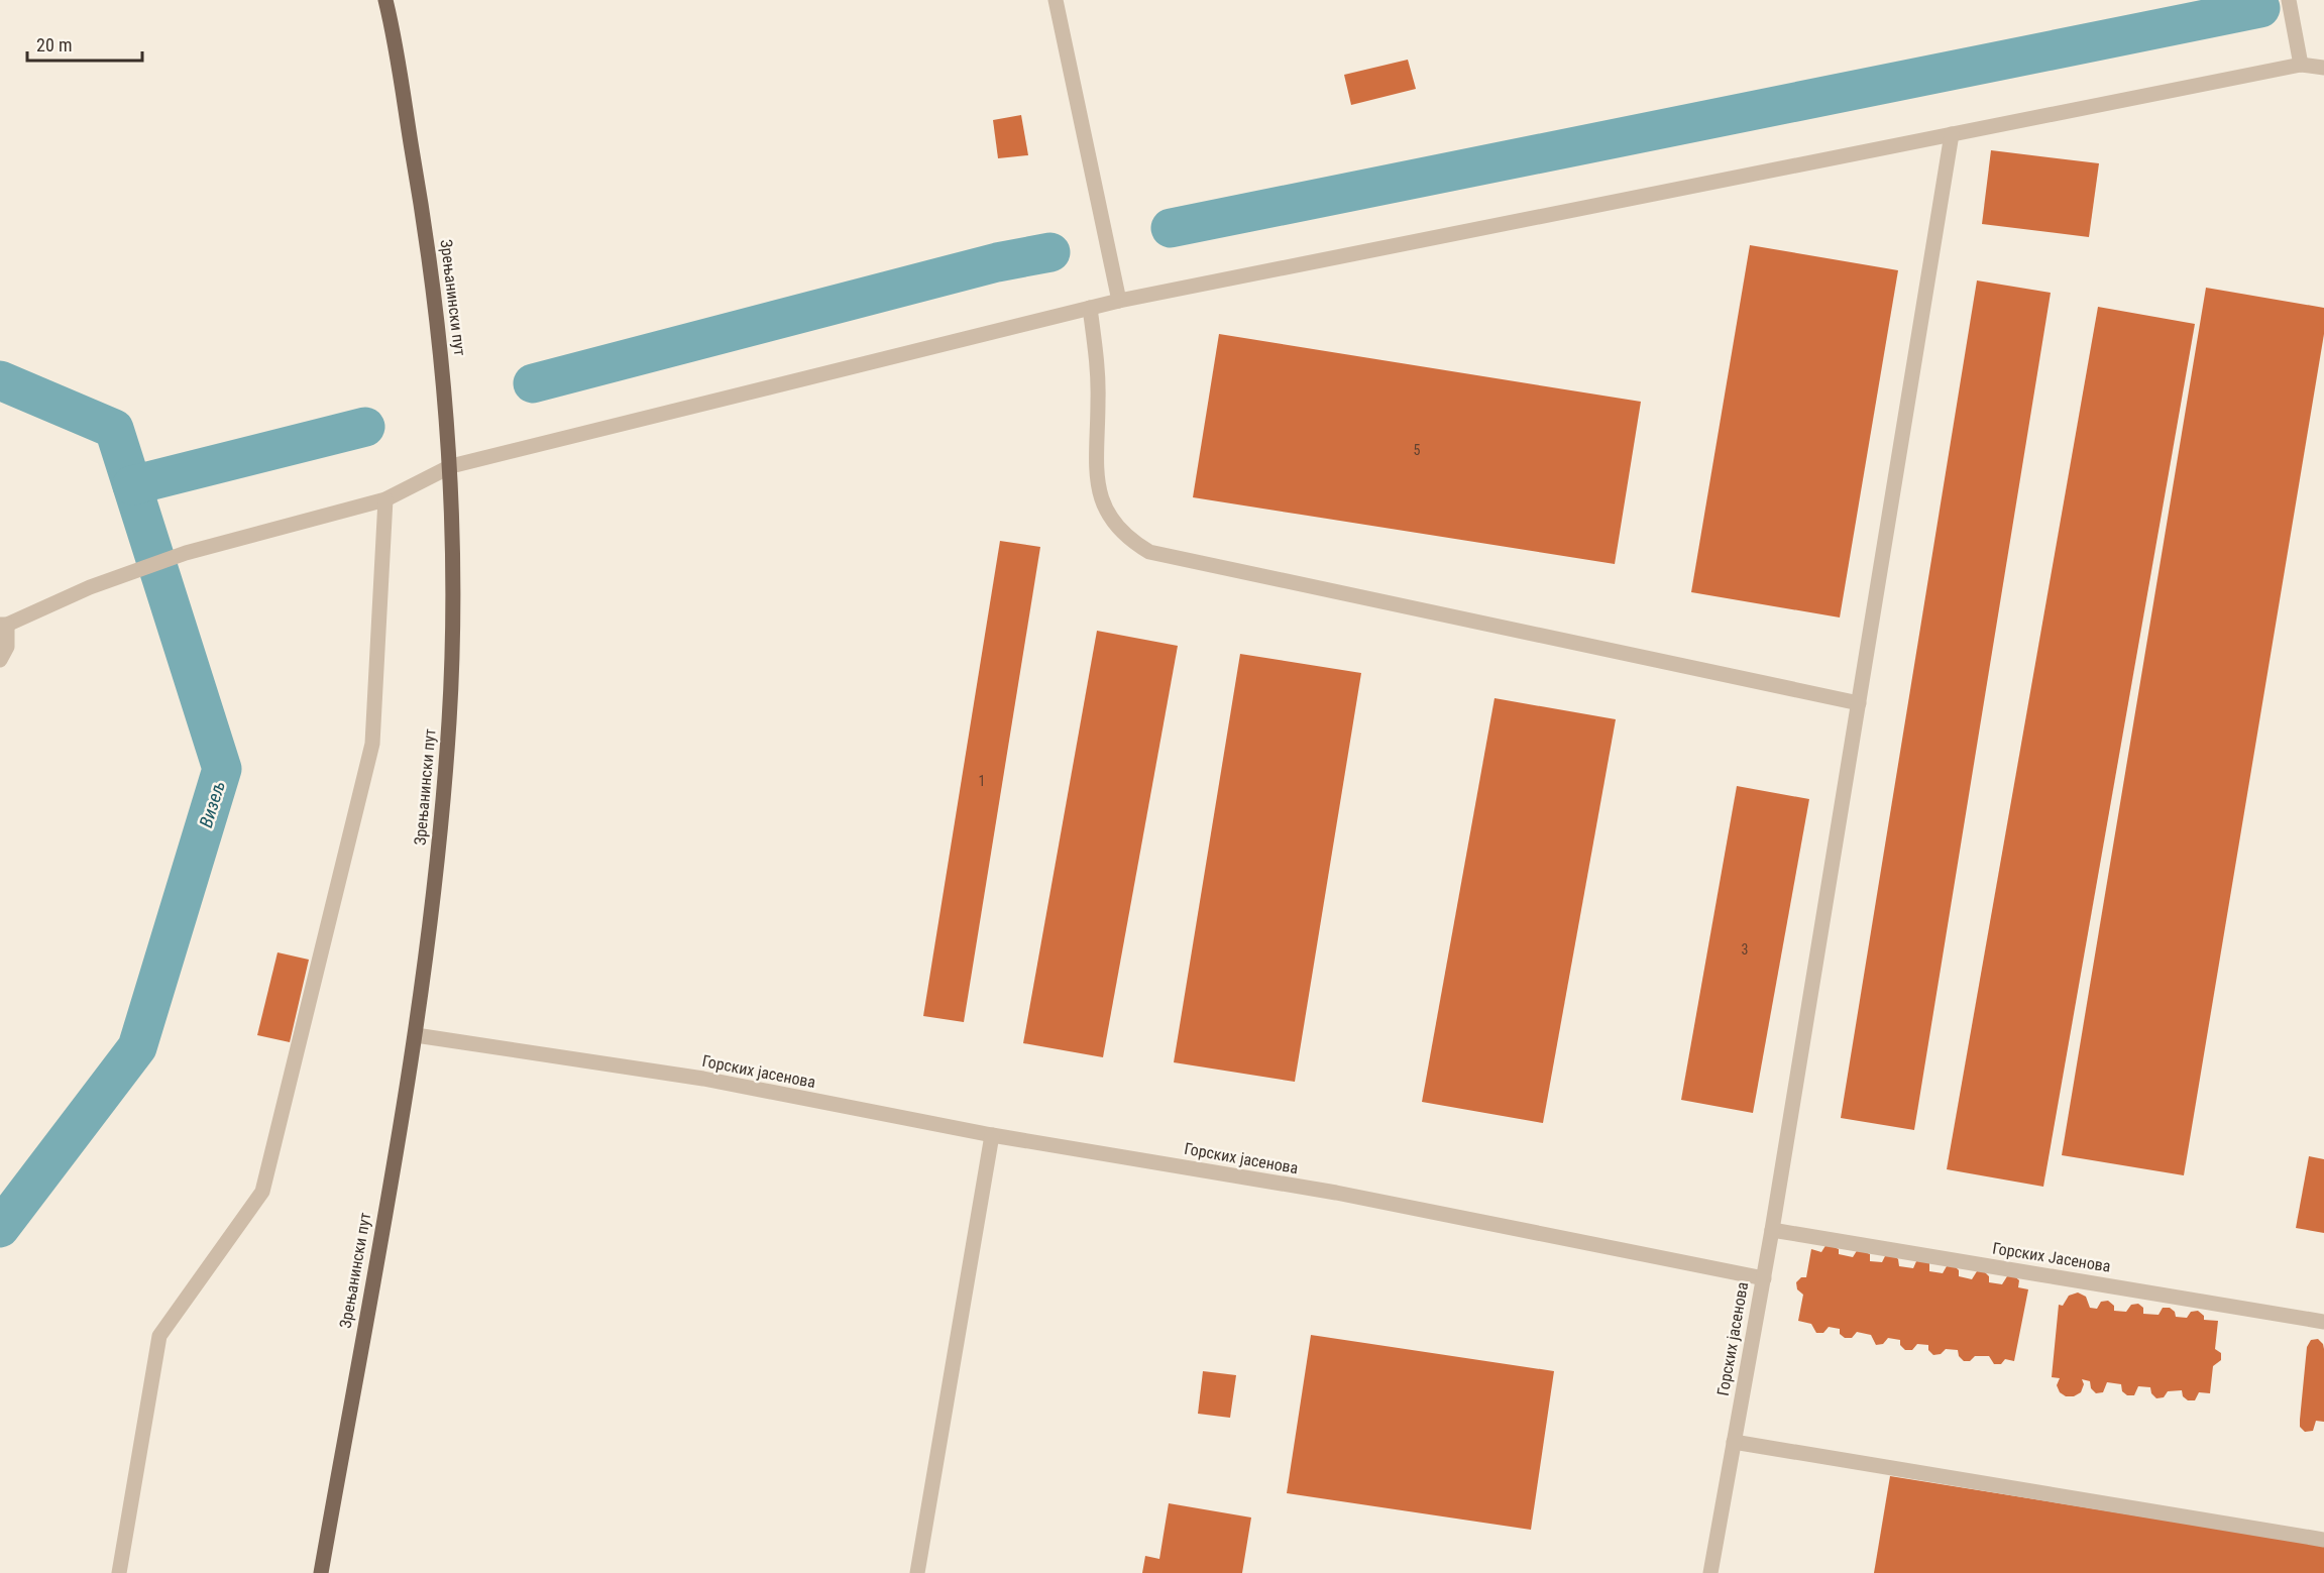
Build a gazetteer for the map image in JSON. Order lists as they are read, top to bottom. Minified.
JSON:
{"streets":{"main road":["Зрењанински пут"],"street":["Горских јасенова","Горских Јасенова"]},"crossings":[["Зрењанински пут","Горских јасенова"]],"water":["Визељ"],"house_numbers":["5","1","3"],"scale_bar":"20 m"}
